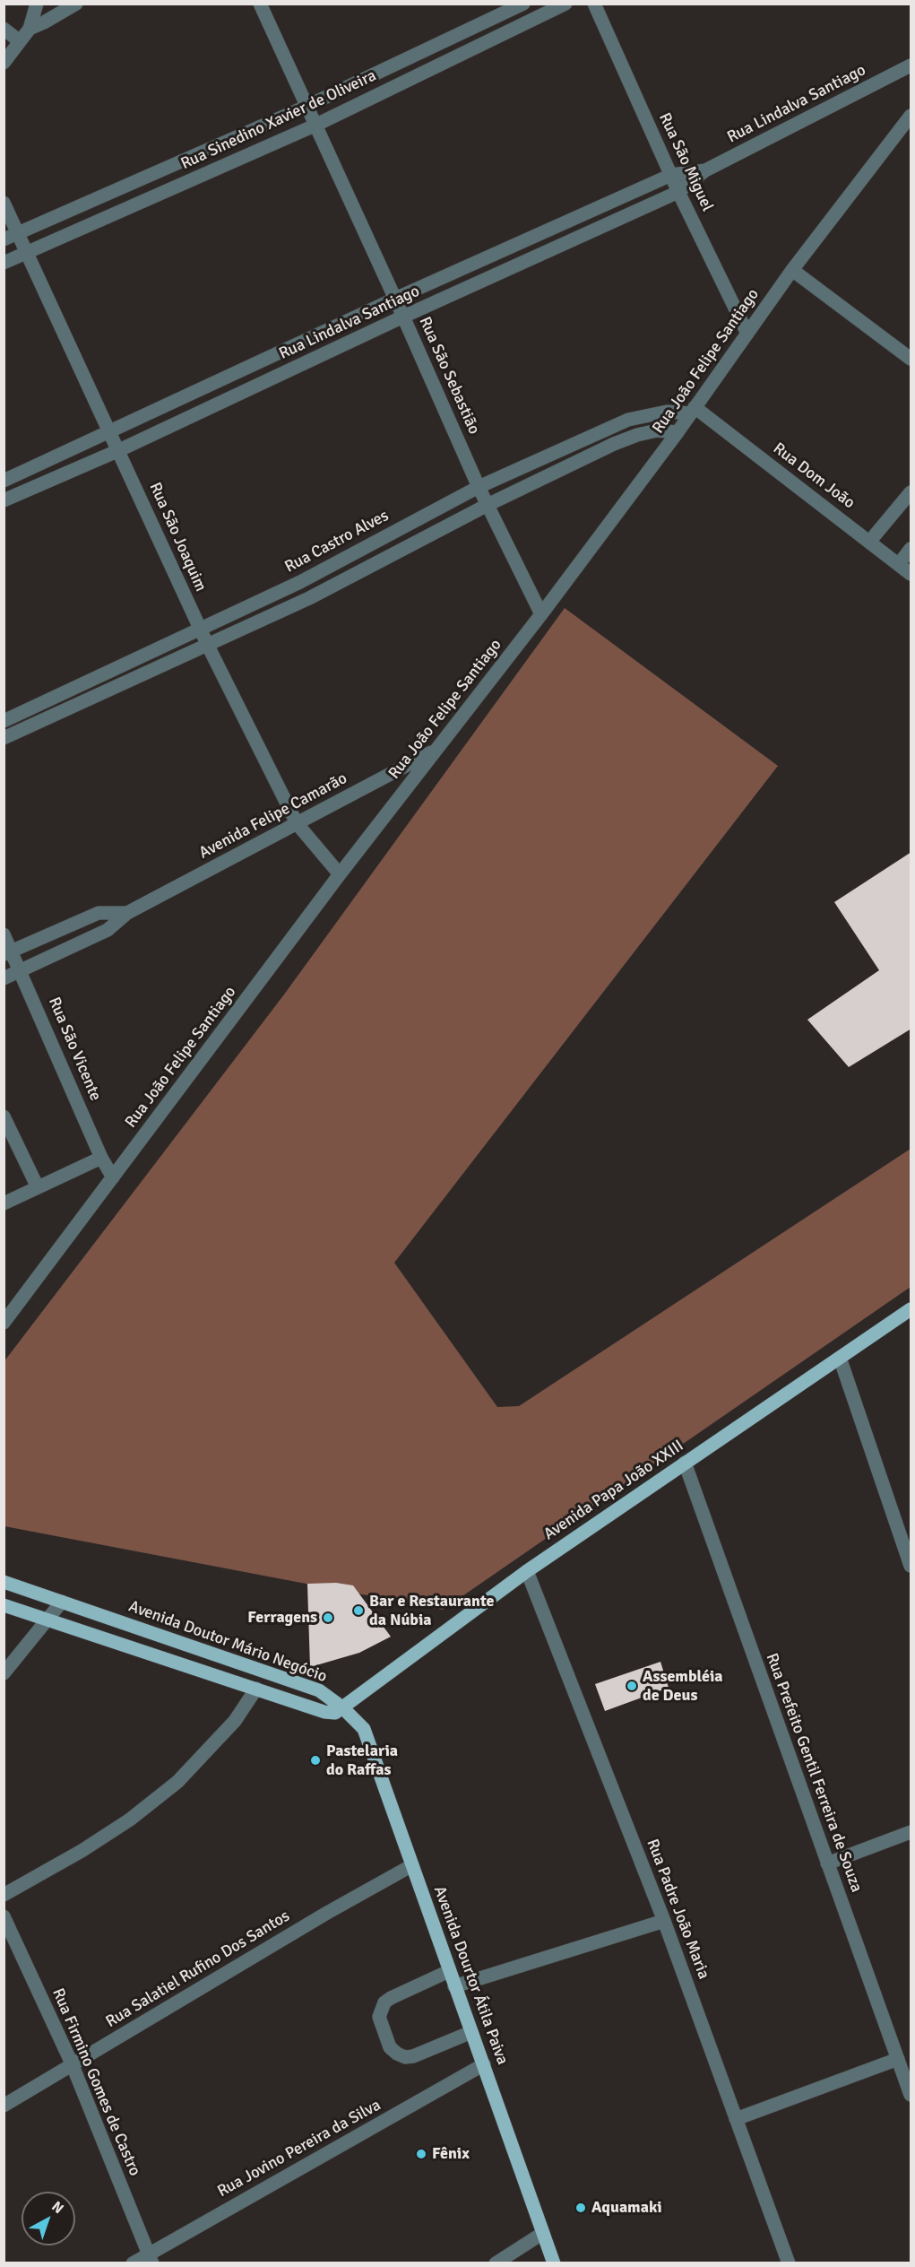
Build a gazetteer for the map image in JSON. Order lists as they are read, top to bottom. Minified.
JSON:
{"streets":{"main road":["Avenida Papa João XXIII","Avenida Doutor Mário Negócio","Avenida Dourtor Átila Paiva"],"street":["Rua Lindalva Santiago","Rua Sinedino Xavier de Oliveira","Rua São Miguel","Rua João Felipe Santiago","Rua São Sebastião","Rua Dom João","Rua São Joaquim","Rua Castro Alves","Avenida Felipe Camarão","Rua São Vicente","Rua Prefeito Gentil Ferreira de Souza","Rua Padre João Maria","Rua Salatiel Rufino Dos Santos","Rua Firmino Gomes de Castro","Rua Jovino Pereira da Silva"]},"crossings":[["Rua Lindalva Santiago","Rua São Miguel"],["Rua Lindalva Santiago","Rua São Sebastião"],["Rua Lindalva Santiago","Rua São Joaquim"],["Rua Sinedino Xavier de Oliveira","Rua São Sebastião"],["Rua Sinedino Xavier de Oliveira","Rua São Joaquim"],["Rua São Miguel","Rua João Felipe Santiago"],["Rua João Felipe Santiago","Rua São Sebastião"],["Rua João Felipe Santiago","Rua Dom João"],["Rua João Felipe Santiago","Rua São Joaquim"],["Rua João Felipe Santiago","Rua Castro Alves"],["Rua João Felipe Santiago","Avenida Felipe Camarão"],["Rua João Felipe Santiago","Rua São Vicente"],["Rua São Sebastião","Rua Castro Alves"],["Rua Dom João","Rua Castro Alves"],["Rua São Joaquim","Rua Castro Alves"],["Rua São Joaquim","Avenida Felipe Camarão"],["Avenida Felipe Camarão","Rua São Vicente"],["Avenida Papa João XXIII","Avenida Doutor Mário Negócio"],["Avenida Papa João XXIII","Rua Prefeito Gentil Ferreira de Souza"],["Avenida Papa João XXIII","Rua Padre João Maria"],["Avenida Papa João XXIII","Avenida Dourtor Átila Paiva"],["Avenida Doutor Mário Negócio","Avenida Dourtor Átila Paiva"],["Rua Salatiel Rufino Dos Santos","Avenida Dourtor Átila Paiva"],["Rua Salatiel Rufino Dos Santos","Rua Firmino Gomes de Castro"],["Avenida Dourtor Átila Paiva","Rua Jovino Pereira da Silva"],["Rua Firmino Gomes de Castro","Rua Jovino Pereira da Silva"]],"places":["Bar e Restaurante da Núbia","Ferragens","Assembléia de Deus","Pastelaria do Raffas","Fênix","Aquamaki"],"north":"top right"}
